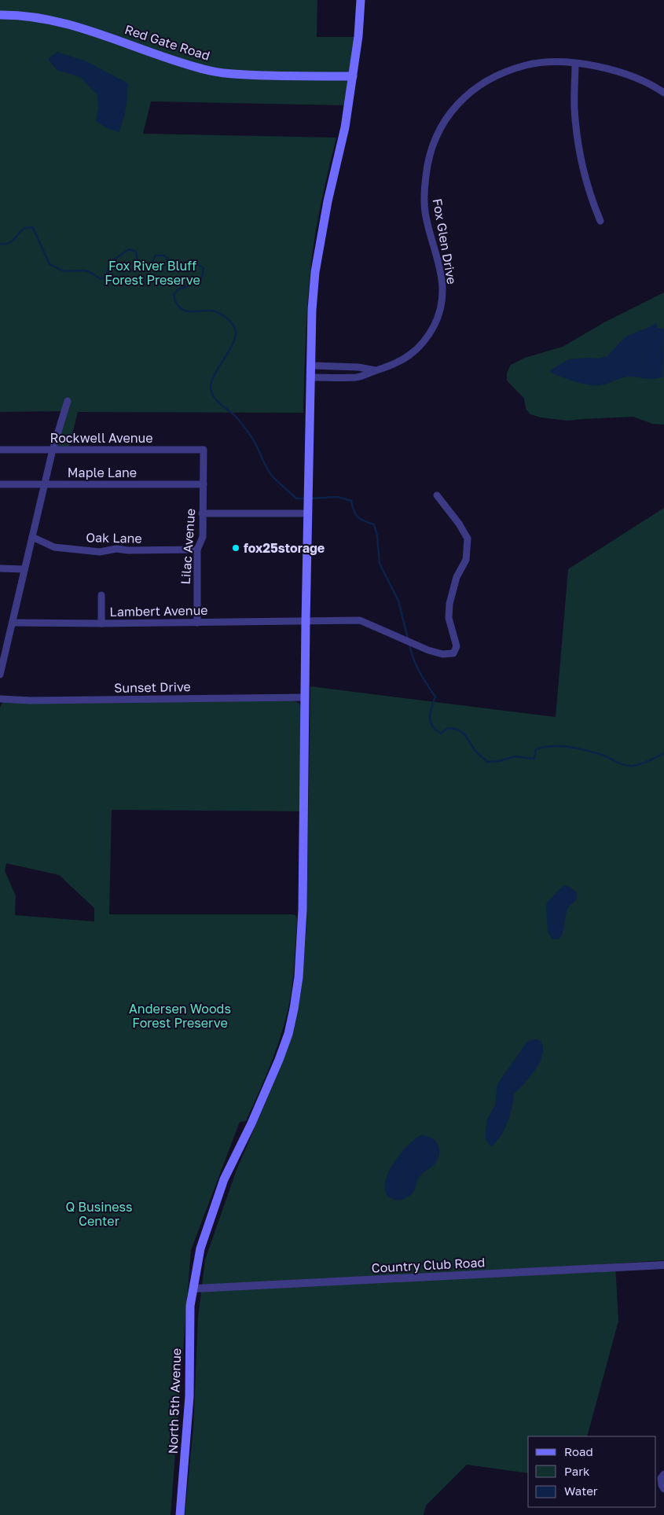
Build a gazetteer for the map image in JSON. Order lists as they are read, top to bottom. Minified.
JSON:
{"streets":{"main road":["Red Gate Road","North 5th Avenue"],"street":["Fox Glen Drive","Rockwell Avenue","Maple Lane","Oak Lane","Lilac Avenue","Lambert Avenue","Sunset Drive","Country Club Road"]},"crossings":[["Red Gate Road","North 5th Avenue"],["Fox Glen Drive","North 5th Avenue"],["Rockwell Avenue","Lilac Avenue"],["Maple Lane","Lilac Avenue"],["Oak Lane","Lilac Avenue"],["Lilac Avenue","Lambert Avenue"],["Lambert Avenue","North 5th Avenue"],["Sunset Drive","North 5th Avenue"],["Country Club Road","North 5th Avenue"]],"parks":["Fox River Bluff Forest Preserve","Andersen Woods Forest Preserve","Q Business Center"],"places":["fox25storage"],"legend":["Road","Park","Water"]}
